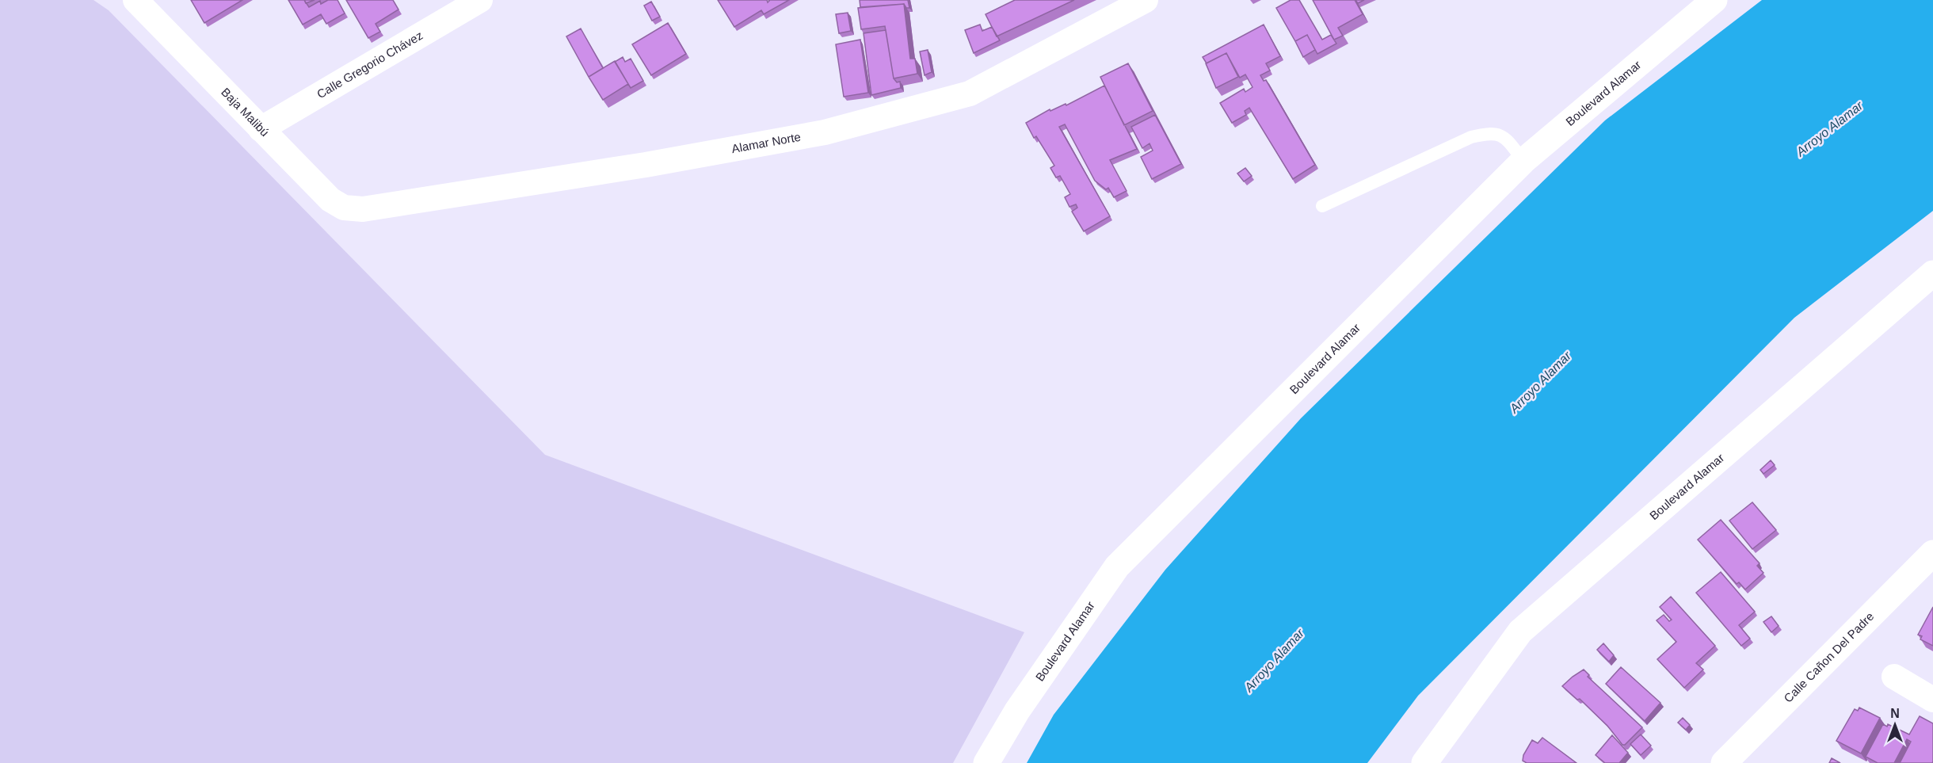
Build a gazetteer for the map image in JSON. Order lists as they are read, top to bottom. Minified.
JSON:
{"streets":{"main road":["Boulevard Alamar","Calle Cañon Del Padre"],"street":["Calle Gregorio Chávez","Baja Malibú","Alamar Norte"]},"crossings":[["Calle Gregorio Chávez","Baja Malibú"],["Baja Malibú","Alamar Norte"]],"water":["Arroyo Alamar"],"north":"top"}
